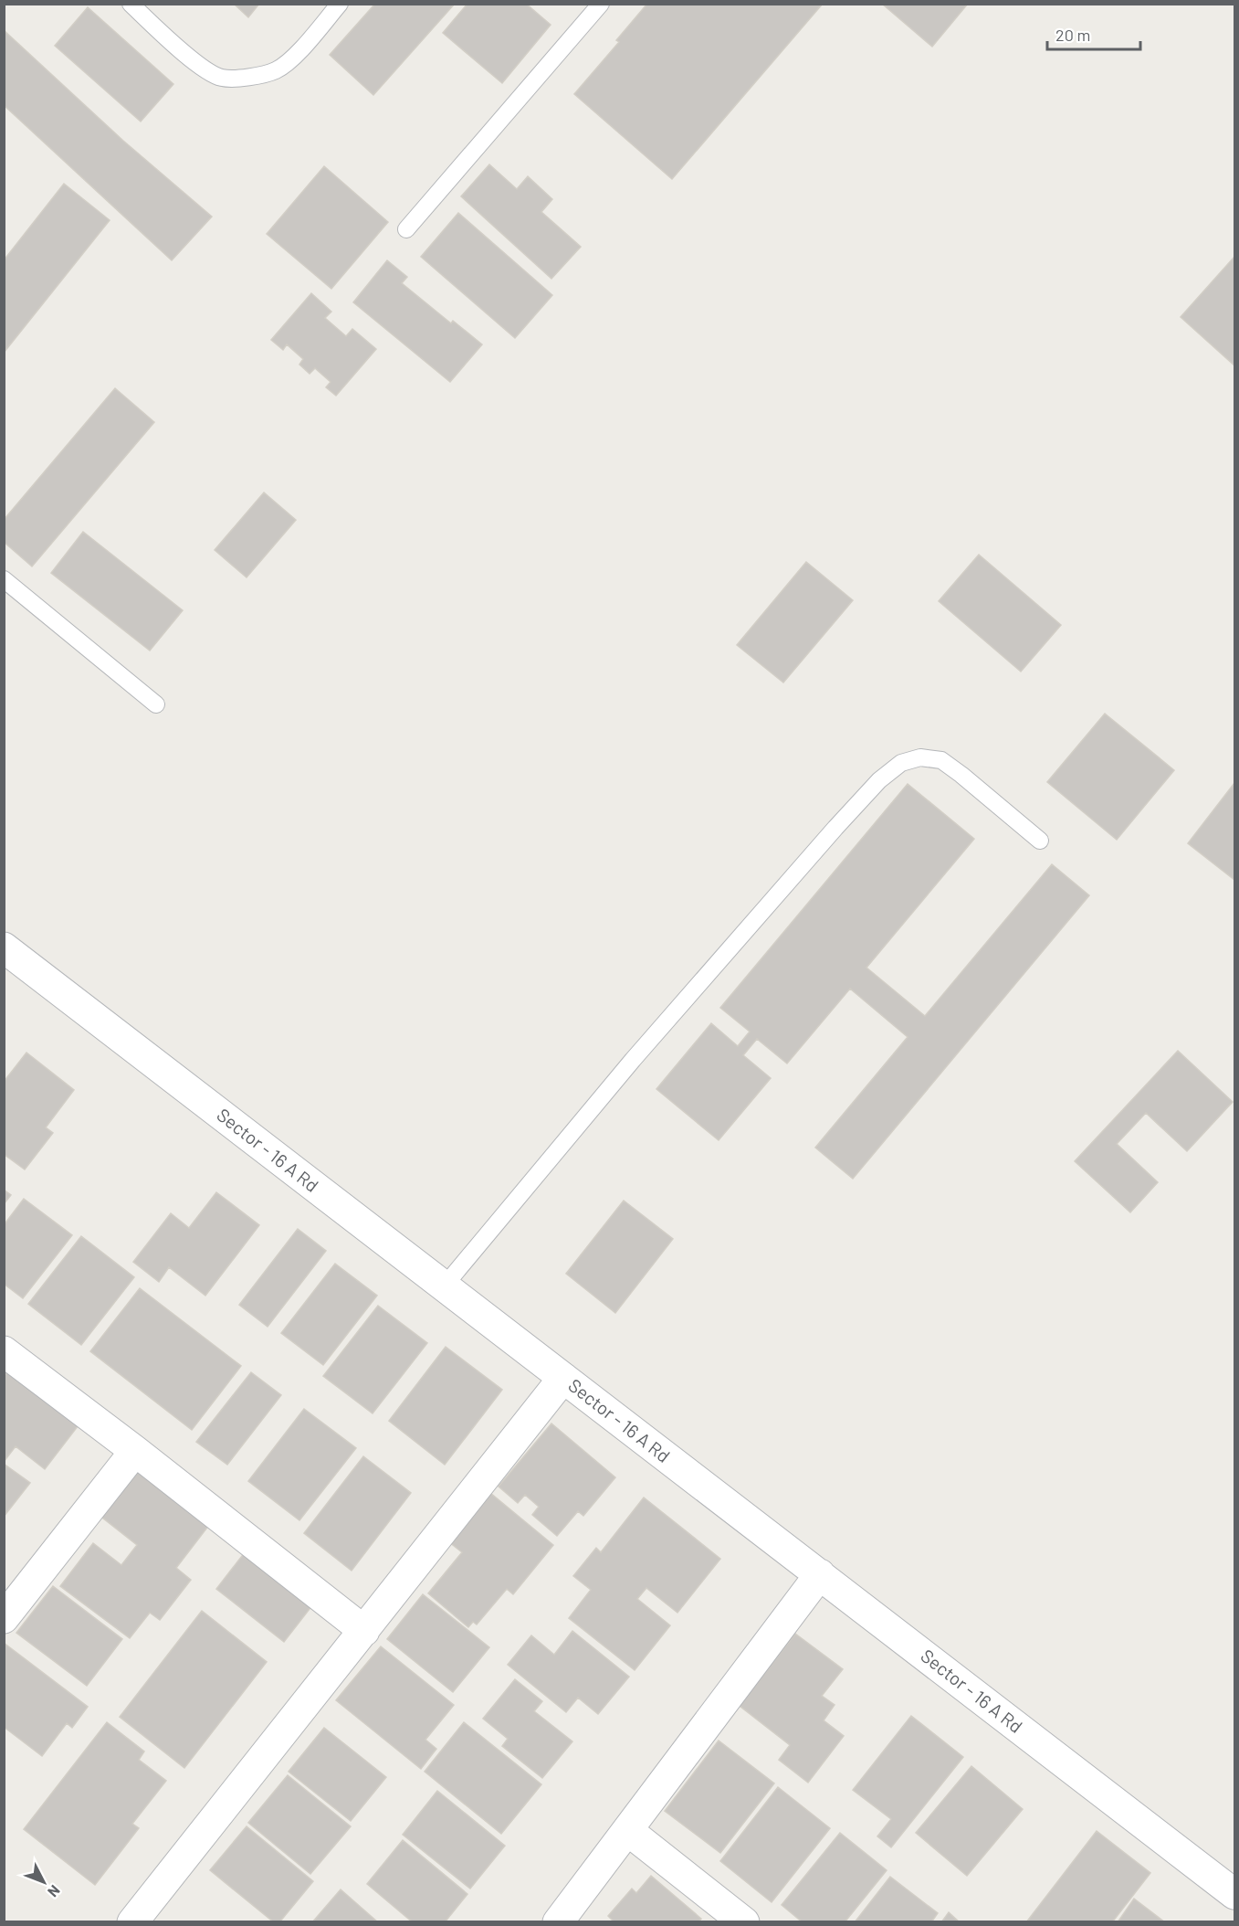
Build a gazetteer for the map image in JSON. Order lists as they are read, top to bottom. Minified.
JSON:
{"streets":{"street":["Sector - 16 A Rd"]},"scale_bar":"20 m","north":"bottom right"}
